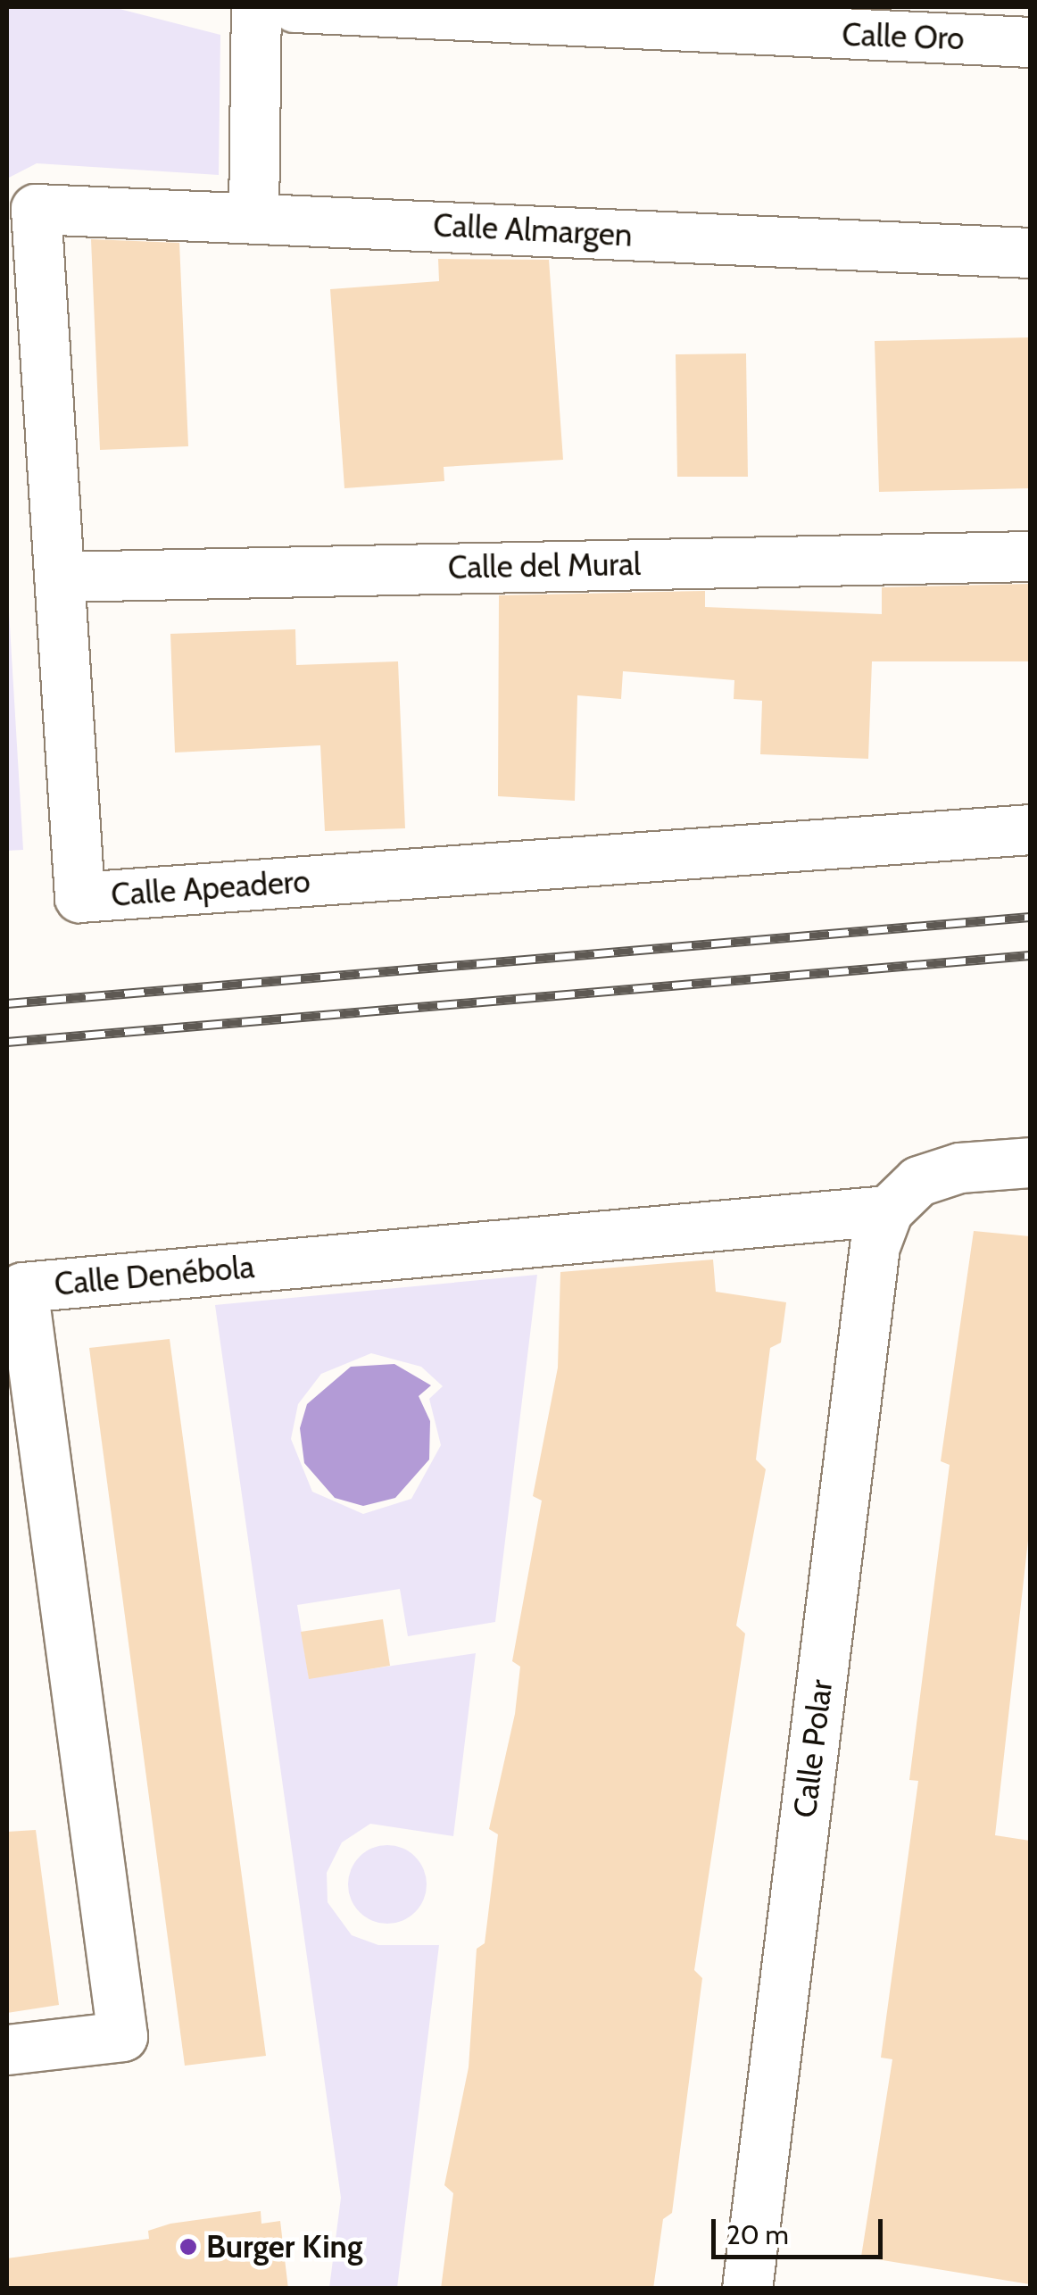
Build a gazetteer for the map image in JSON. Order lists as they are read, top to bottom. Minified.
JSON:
{"streets":{"street":["Calle Oro","Calle Almargen","Calle del Mural","Calle Apeadero","Calle Denébola","Calle Polar"]},"crossings":[["Calle Almargen","Calle Apeadero"],["Calle del Mural","Calle Apeadero"],["Calle Denébola","Calle Polar"]],"places":["Burger King"],"scale_bar":"20 m"}
